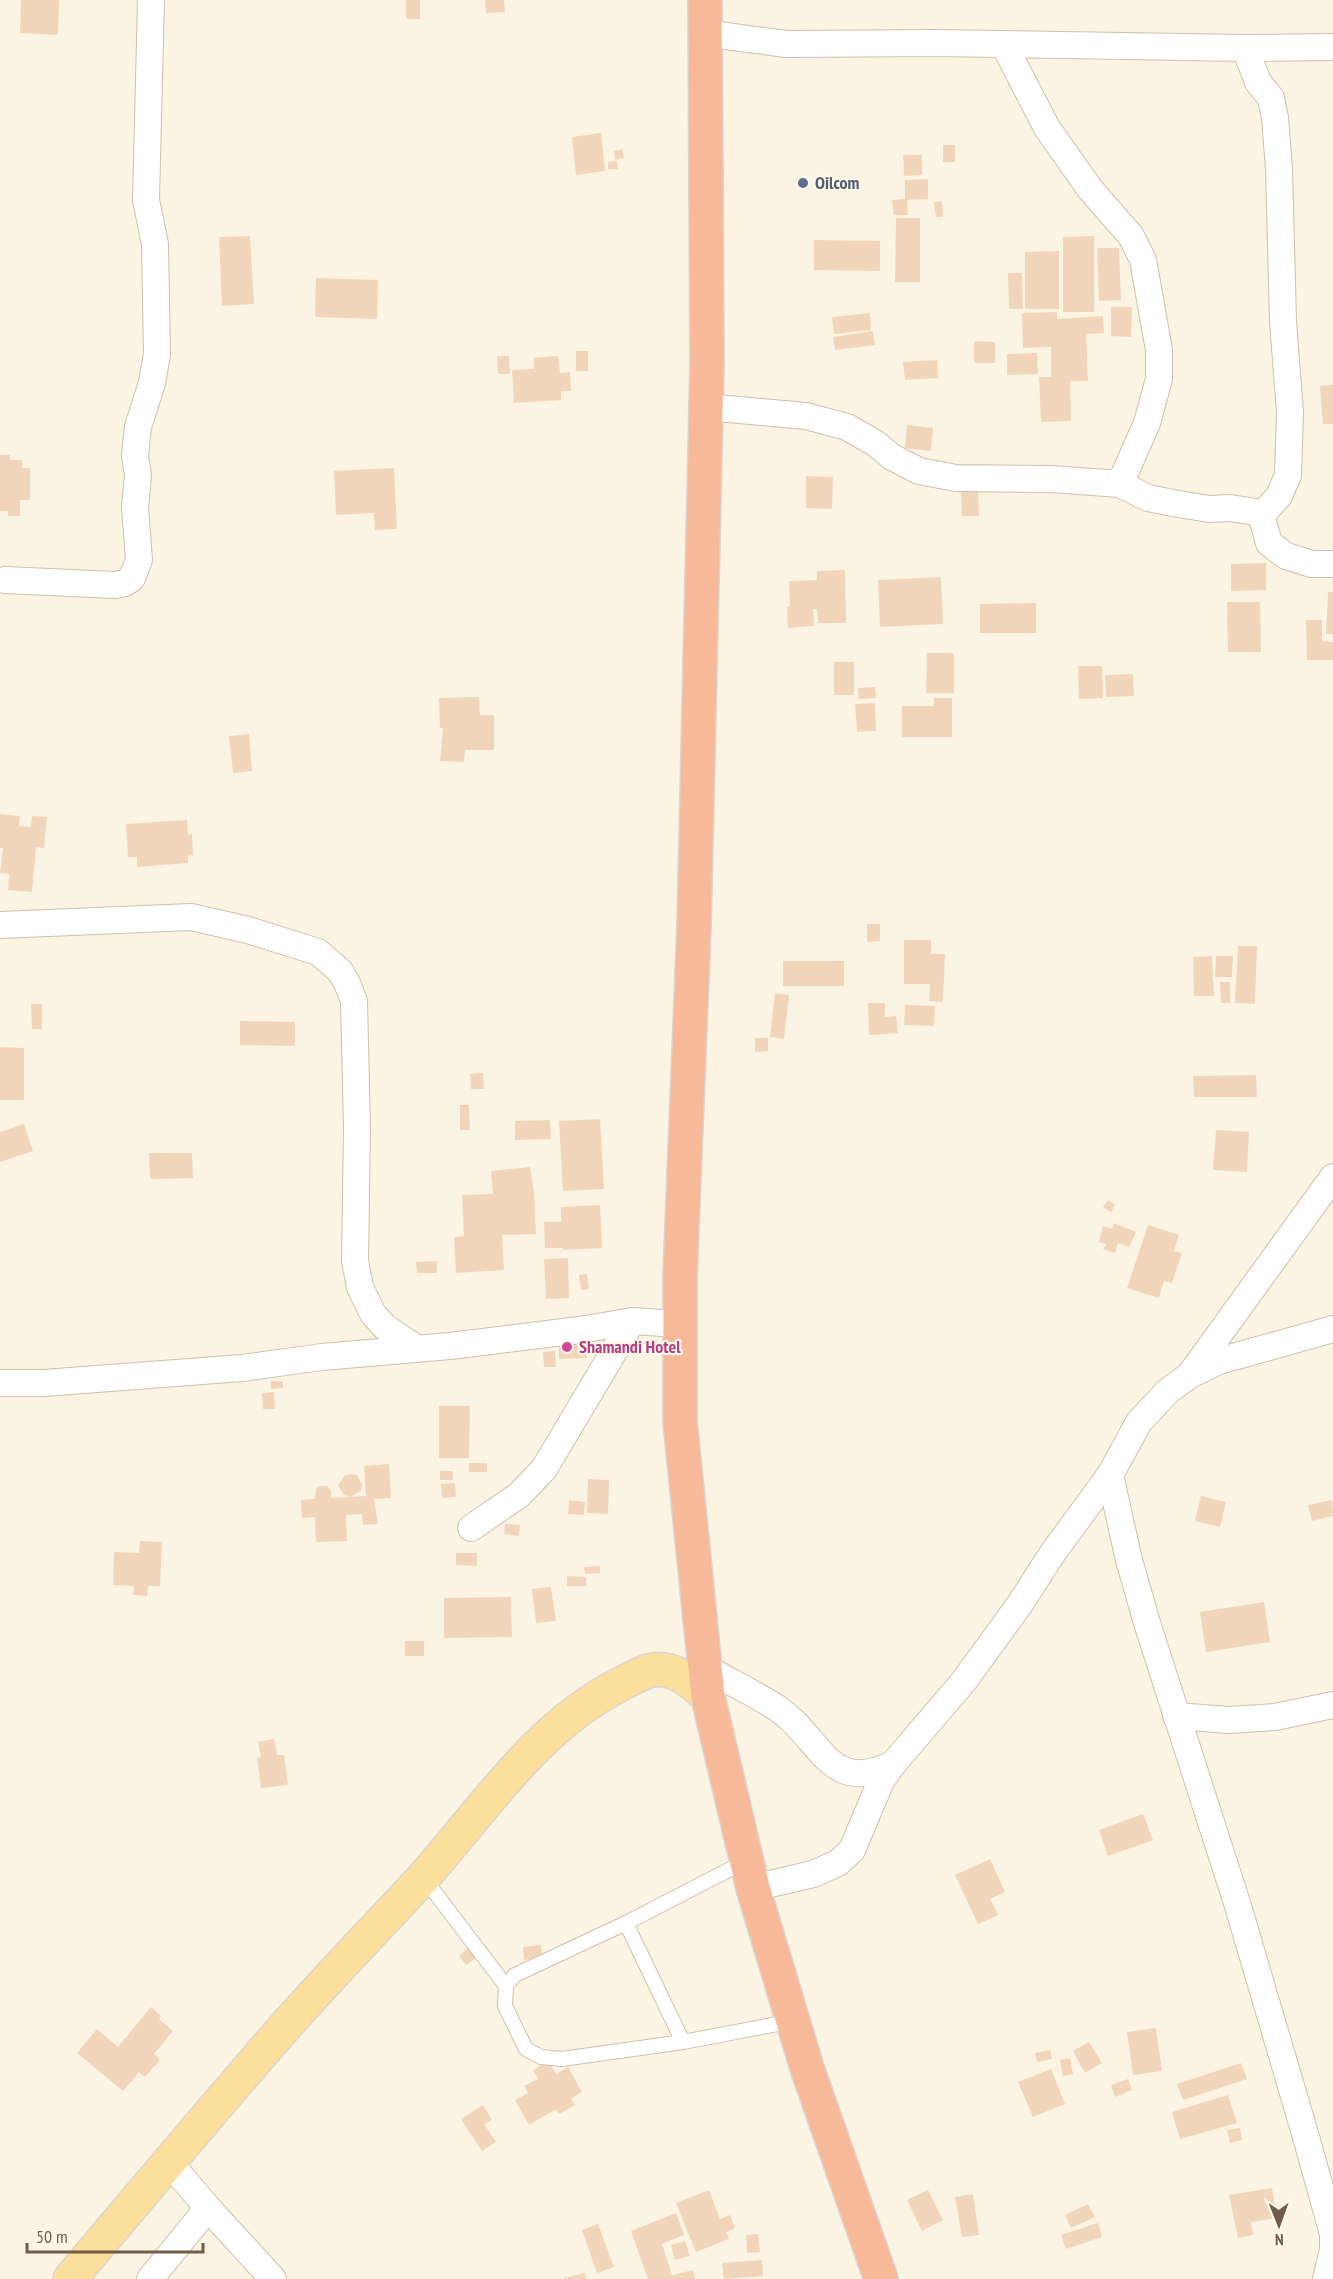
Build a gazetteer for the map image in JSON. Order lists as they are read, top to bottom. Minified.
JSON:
{"places":["Oilcom","Shamandi Hotel"],"scale_bar":"50 m","north":"bottom"}
